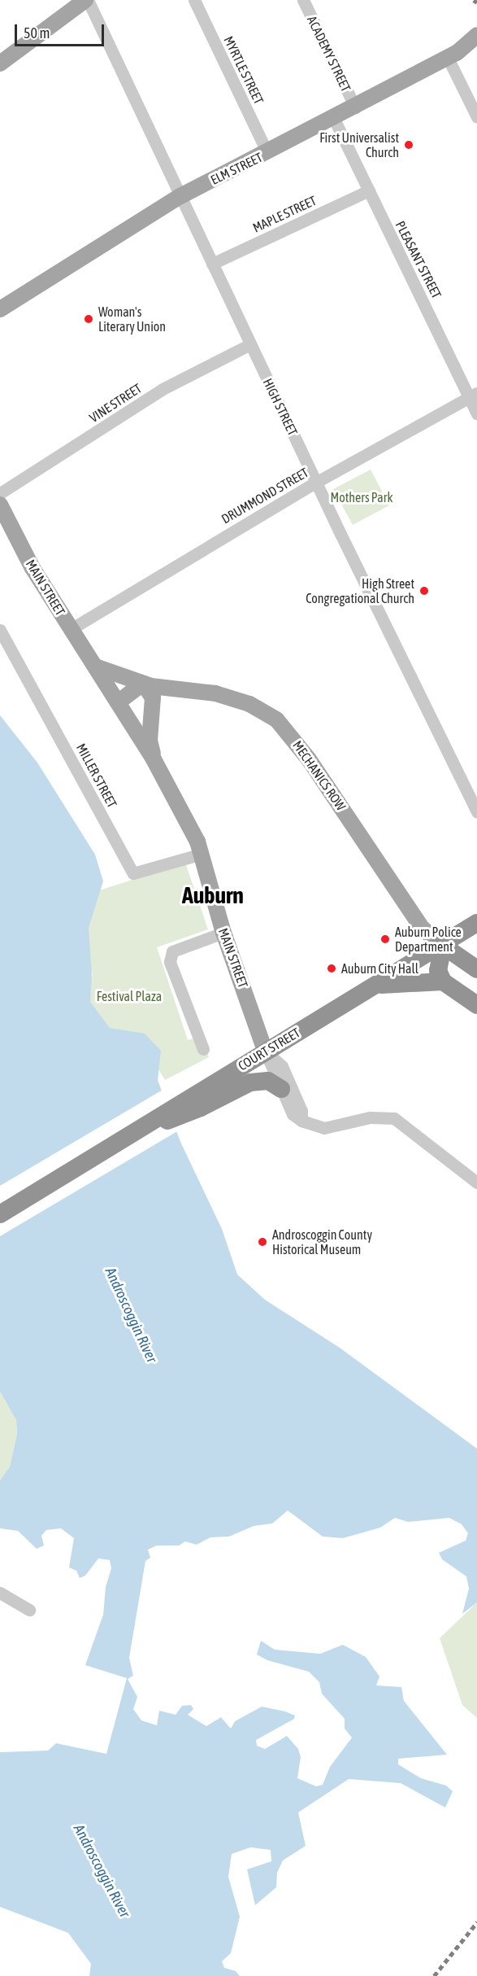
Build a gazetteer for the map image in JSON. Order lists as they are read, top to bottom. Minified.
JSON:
{"streets":{"highway":["COURT STREET"],"main road":["ELM STREET","MAIN STREET","MECHANICS ROW"],"street":["ACADEMY STREET","MYRTLE STREET","MAPLE STREET","PLEASANT STREET","VINE STREET","HIGH STREET","DRUMMOND STREET","MILLER STREET"]},"crossings":[["ACADEMY STREET","ELM STREET"],["MYRTLE STREET","ELM STREET"],["ELM STREET","PLEASANT STREET"],["ELM STREET","HIGH STREET"],["MAPLE STREET","PLEASANT STREET"],["MAPLE STREET","HIGH STREET"],["PLEASANT STREET","DRUMMOND STREET"],["VINE STREET","HIGH STREET"],["HIGH STREET","DRUMMOND STREET"],["DRUMMOND STREET","MAIN STREET"],["MAIN STREET","MILLER STREET"],["MAIN STREET","MECHANICS ROW"],["MAIN STREET","COURT STREET"],["MECHANICS ROW","COURT STREET"]],"districts":["Auburn"],"water":["Androscoggin River"],"parks":["Mothers Park","Festival Plaza"],"places":["First Universalist Church","Woman's Literary Union","High Street Congregational Church","Auburn Police Department","Auburn City Hall","Androscoggin County Historical Museum"],"scale_bar":"50 m"}
